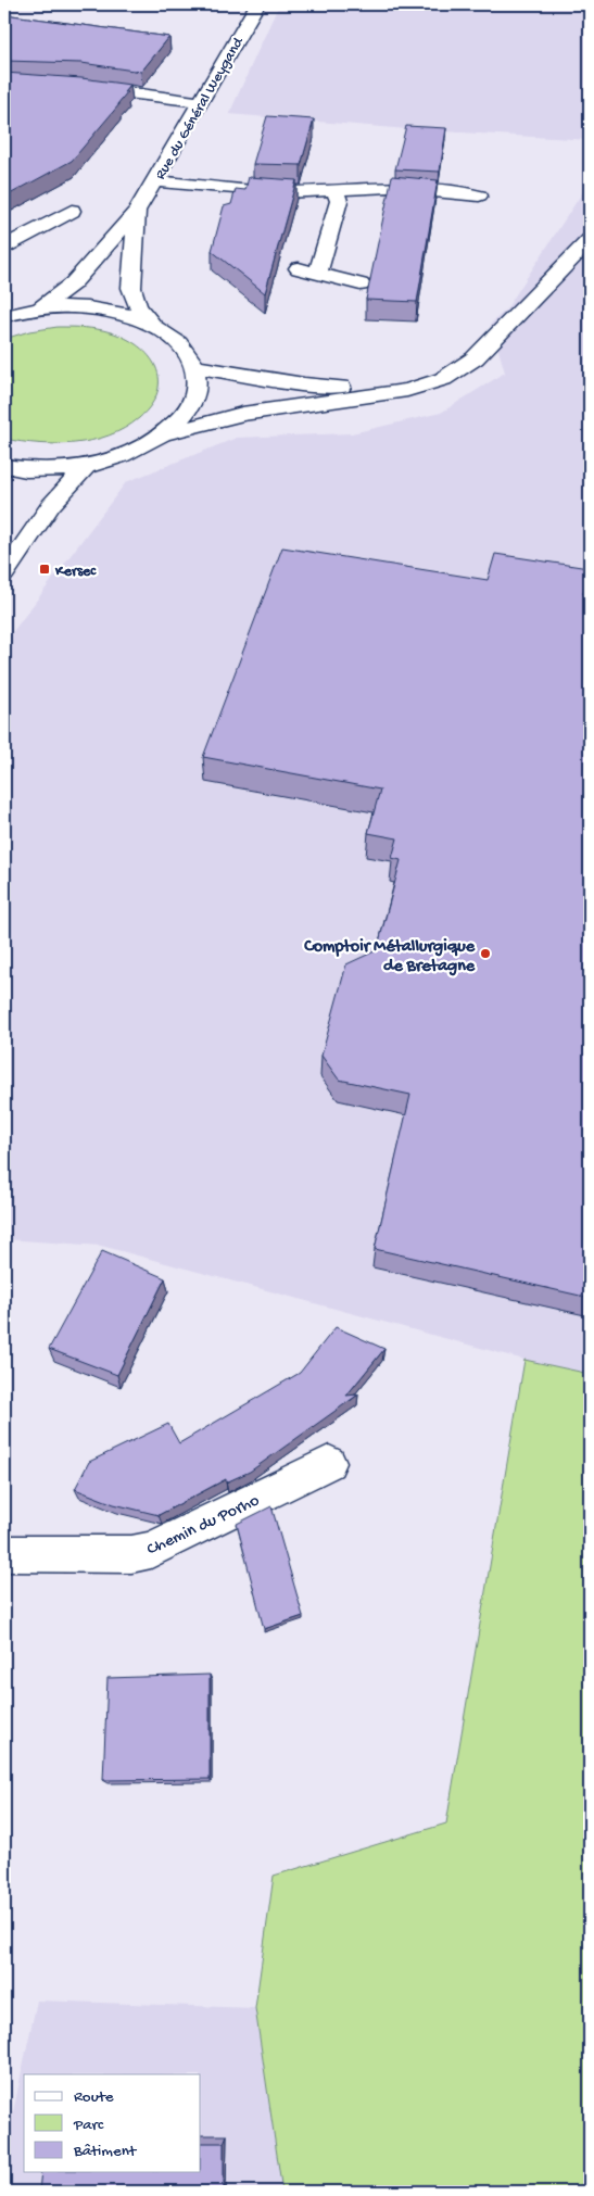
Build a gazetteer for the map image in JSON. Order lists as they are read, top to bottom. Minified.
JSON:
{"streets":{"street":["Rue du Général Weygand","Chemin du Porho"]},"places":{"transit":["Kersec"],"other":["Comptoir Métallurgique de Bretagne"]},"legend":["Route","Parc","Bâtiment"]}
